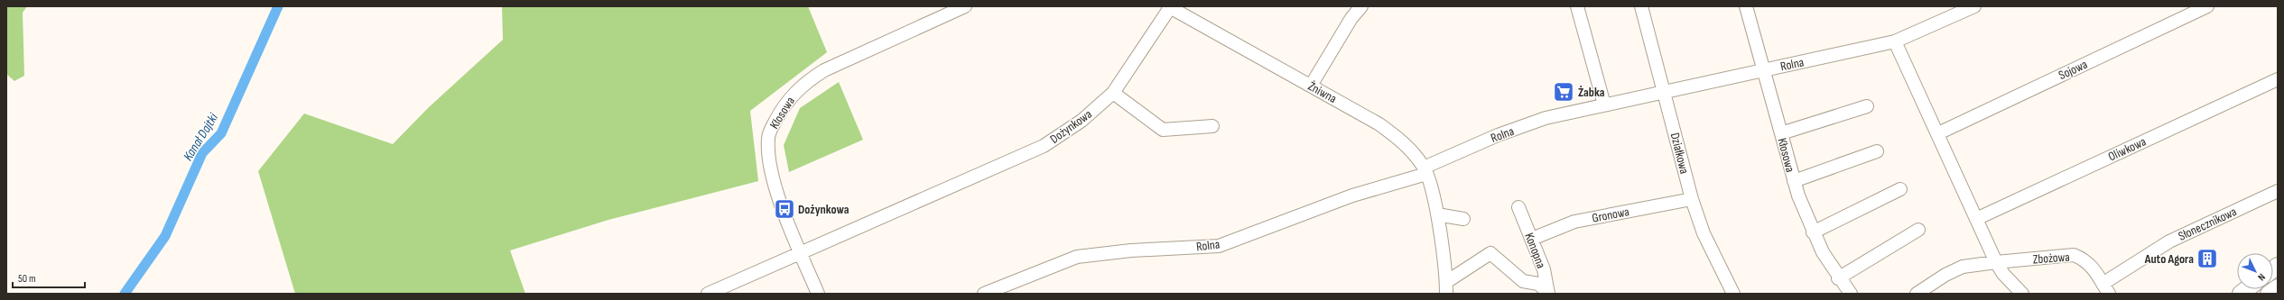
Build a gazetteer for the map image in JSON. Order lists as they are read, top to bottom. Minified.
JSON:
{"streets":{"street":["Rolna","Sojowa","Żniwna","Kłosowa","Dożynkowa","Oliwkowa","Działkowa","Gronowa","Słonecznikowa","Konopna","Zbożowa"]},"crossings":[["Rolna","Żniwna"],["Rolna","Kłosowa"],["Rolna","Działkowa"],["Żniwna","Dożynkowa"],["Kłosowa","Dożynkowa"],["Działkowa","Gronowa"],["Gronowa","Konopna"],["Słonecznikowa","Zbożowa"]],"water":["Kanał Dajtki"],"places":{"supermarket":["Żabka"],"bus stop":["Dożynkowa"],"building":["Auto Agora"]},"scale_bar":"50 m","north":"bottom right"}
